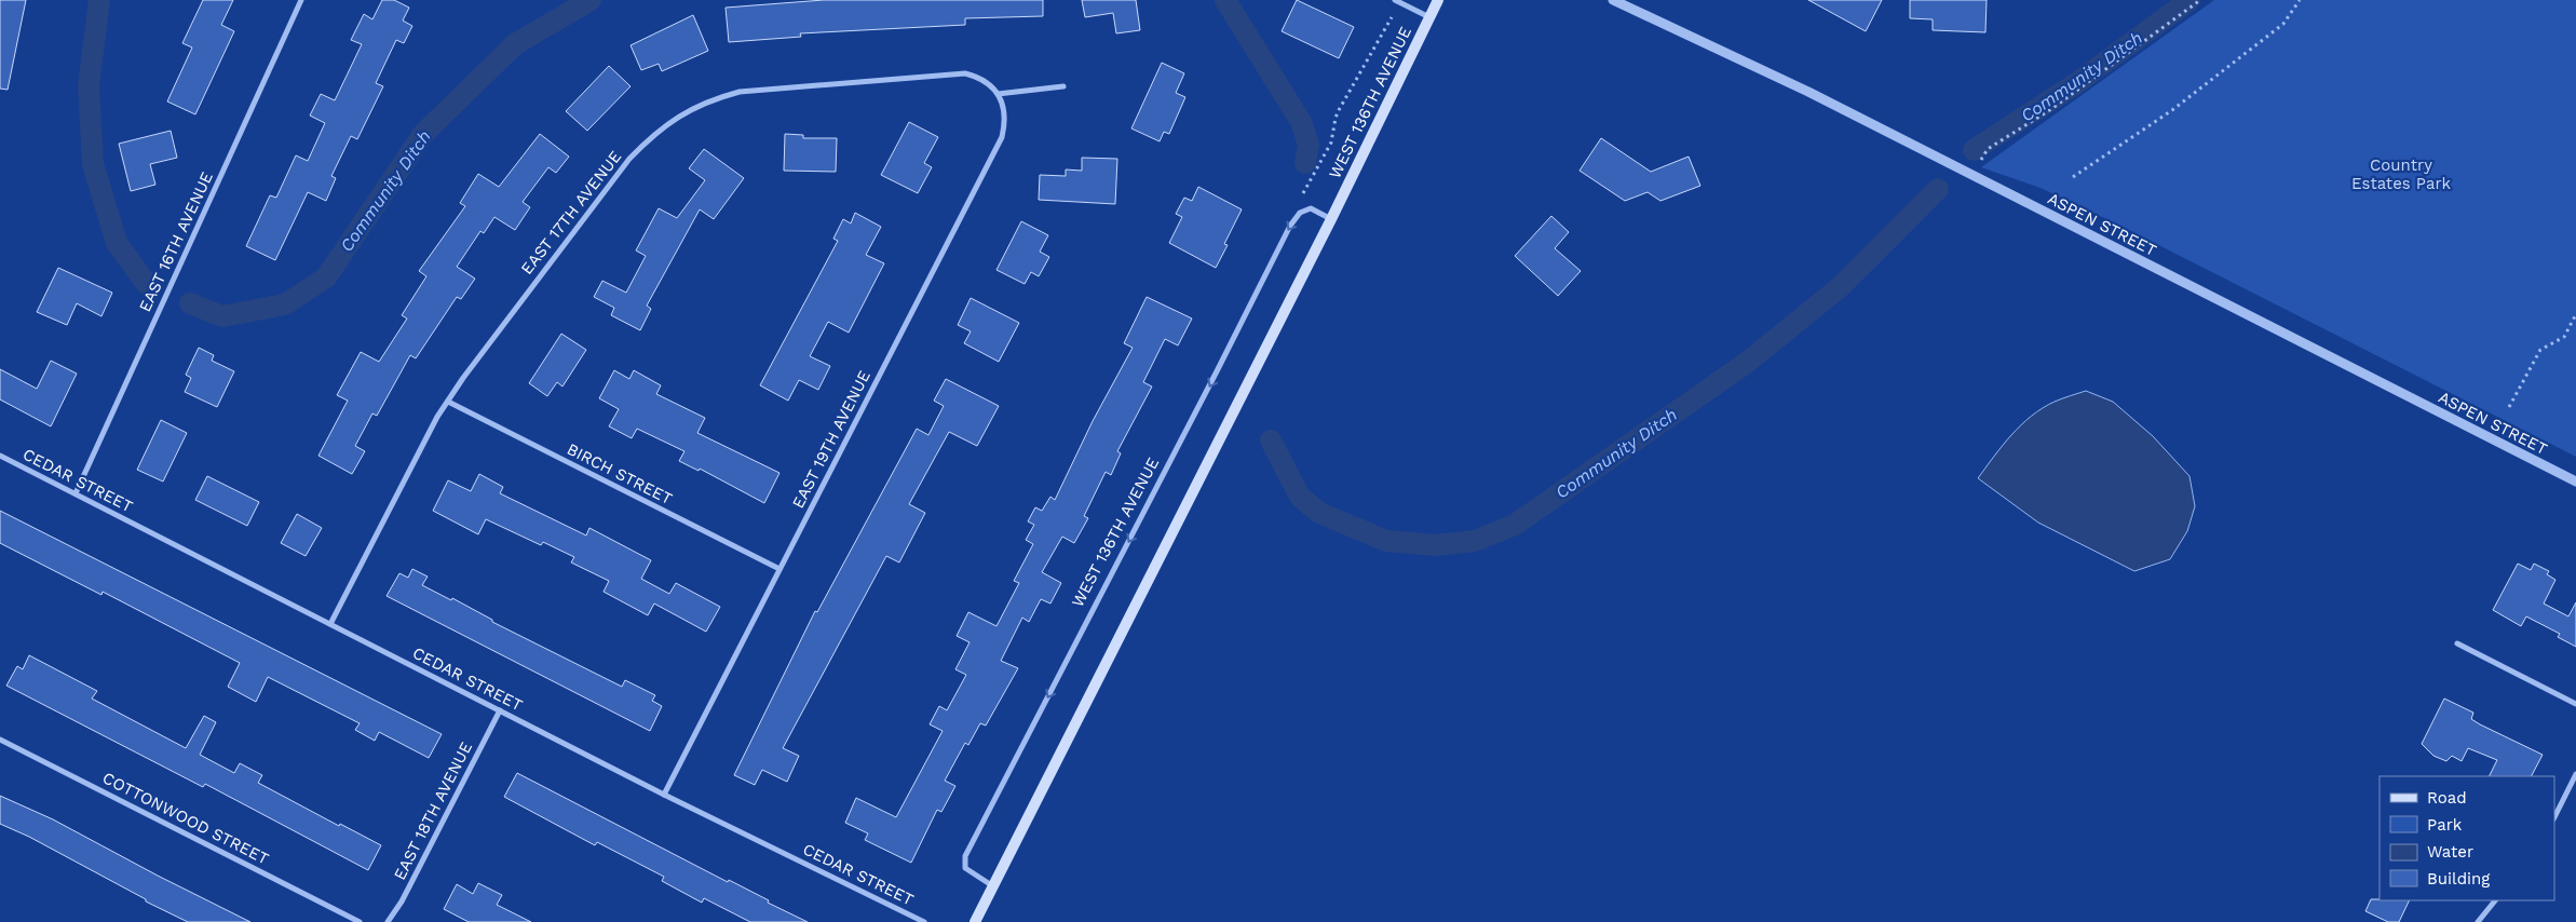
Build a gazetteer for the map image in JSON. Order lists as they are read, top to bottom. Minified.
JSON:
{"streets":{"main road":["WEST 136TH AVENUE"],"street":["EAST 17TH AVENUE","ASPEN STREET","EAST 16TH AVENUE","EAST 19TH AVENUE","BIRCH STREET","CEDAR STREET","EAST 18TH AVENUE","COTTONWOOD STREET"]},"crossings":[["EAST 17TH AVENUE","EAST 19TH AVENUE"],["EAST 17TH AVENUE","BIRCH STREET"],["EAST 17TH AVENUE","CEDAR STREET"],["EAST 16TH AVENUE","CEDAR STREET"],["EAST 19TH AVENUE","BIRCH STREET"],["EAST 19TH AVENUE","CEDAR STREET"],["CEDAR STREET","EAST 18TH AVENUE"]],"water":["Community Ditch"],"parks":["Country Estates Park"],"legend":["Road","Park","Water","Building"]}
